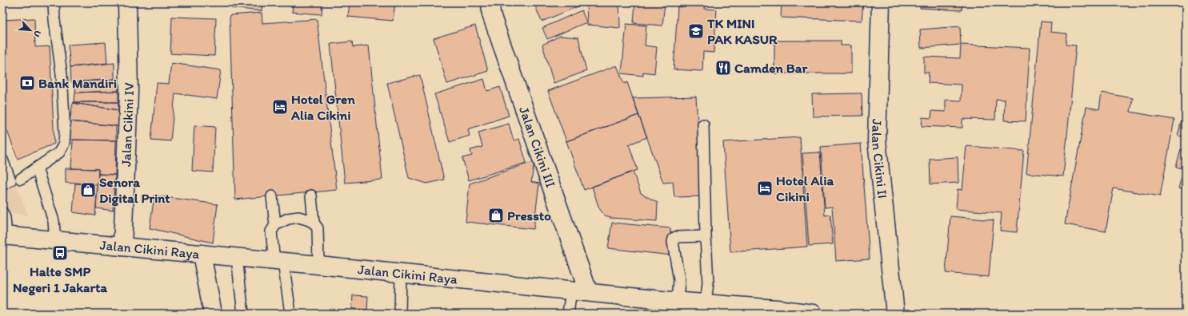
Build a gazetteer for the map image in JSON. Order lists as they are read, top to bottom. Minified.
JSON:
{"streets":{"street":["Jalan Cikini IV","Jalan Cikini III","Jalan Cikini II","Jalan Cikini Raya"]},"crossings":[["Jalan Cikini IV","Jalan Cikini Raya"],["Jalan Cikini III","Jalan Cikini Raya"]],"places":{"school or university":["TK MINI PAK KASUR"],"restaurant":["Camden Bar"],"bank":["Bank Mandiri"],"hotel":["Hotel Gren Alia Cikini","Hotel Alia Cikini"],"shop":["Senora Digital Print","Pressto"],"bus stop":["Halte SMP Negeri 1 Jakarta"]},"north":"bottom right"}
